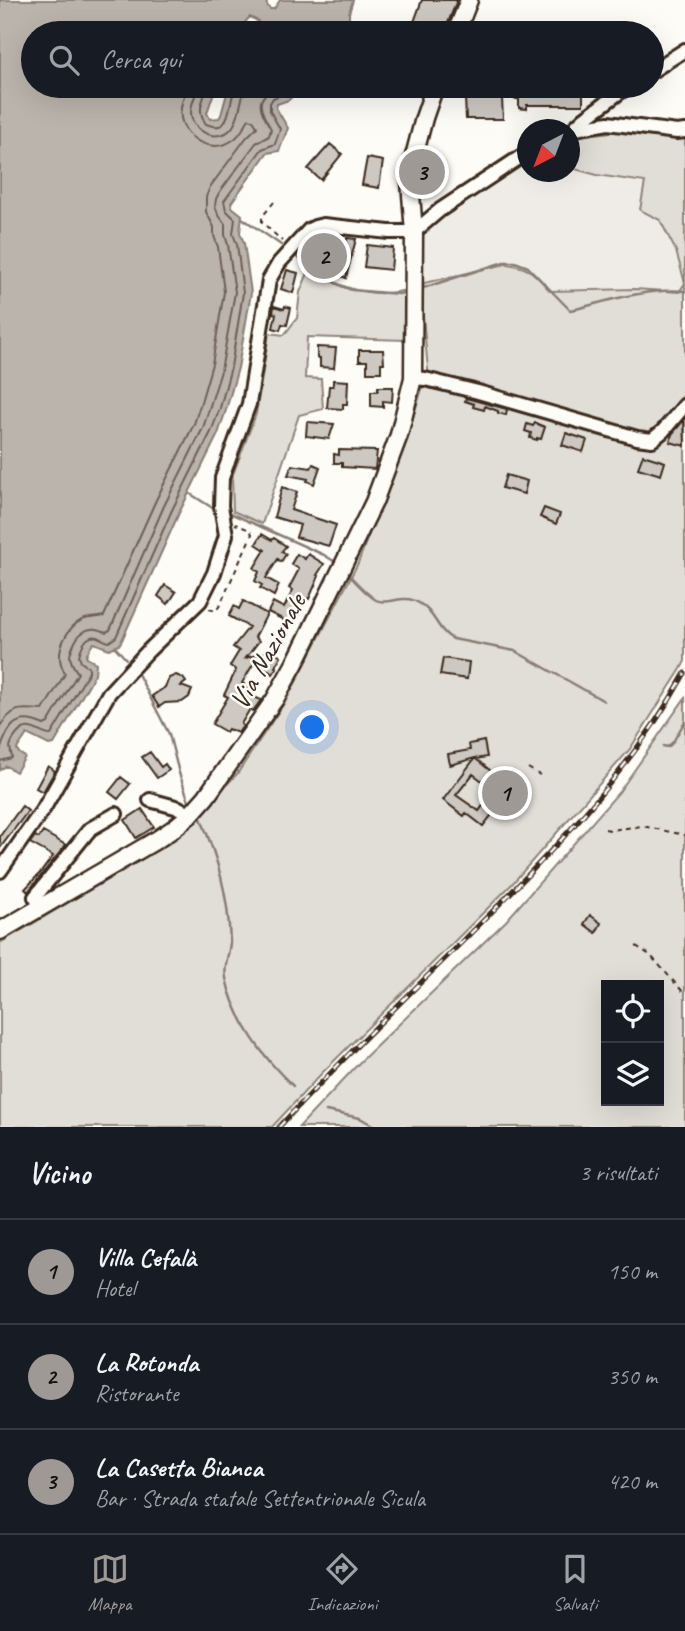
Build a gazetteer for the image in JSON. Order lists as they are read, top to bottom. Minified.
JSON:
{"streets":{"main road":["Via Nazionale"]},"north":"bottom left","page":{"search":"Cerca qui","pins":["3","2","1"],"heading":["Vicino","3 risultati"],"list":[{"mark":"1","name":"Villa Cefalà","note":"Hotel","value":"150 m"},{"mark":"2","name":"La Rotonda","note":"Ristorante","value":"350 m"},{"mark":"3","name":"La Casetta Bianca","note":"Bar · Strada statale Settentrionale Sicula","value":"420 m"}],"nav":["Mappa","Indicazioni","Salvati"]}}
